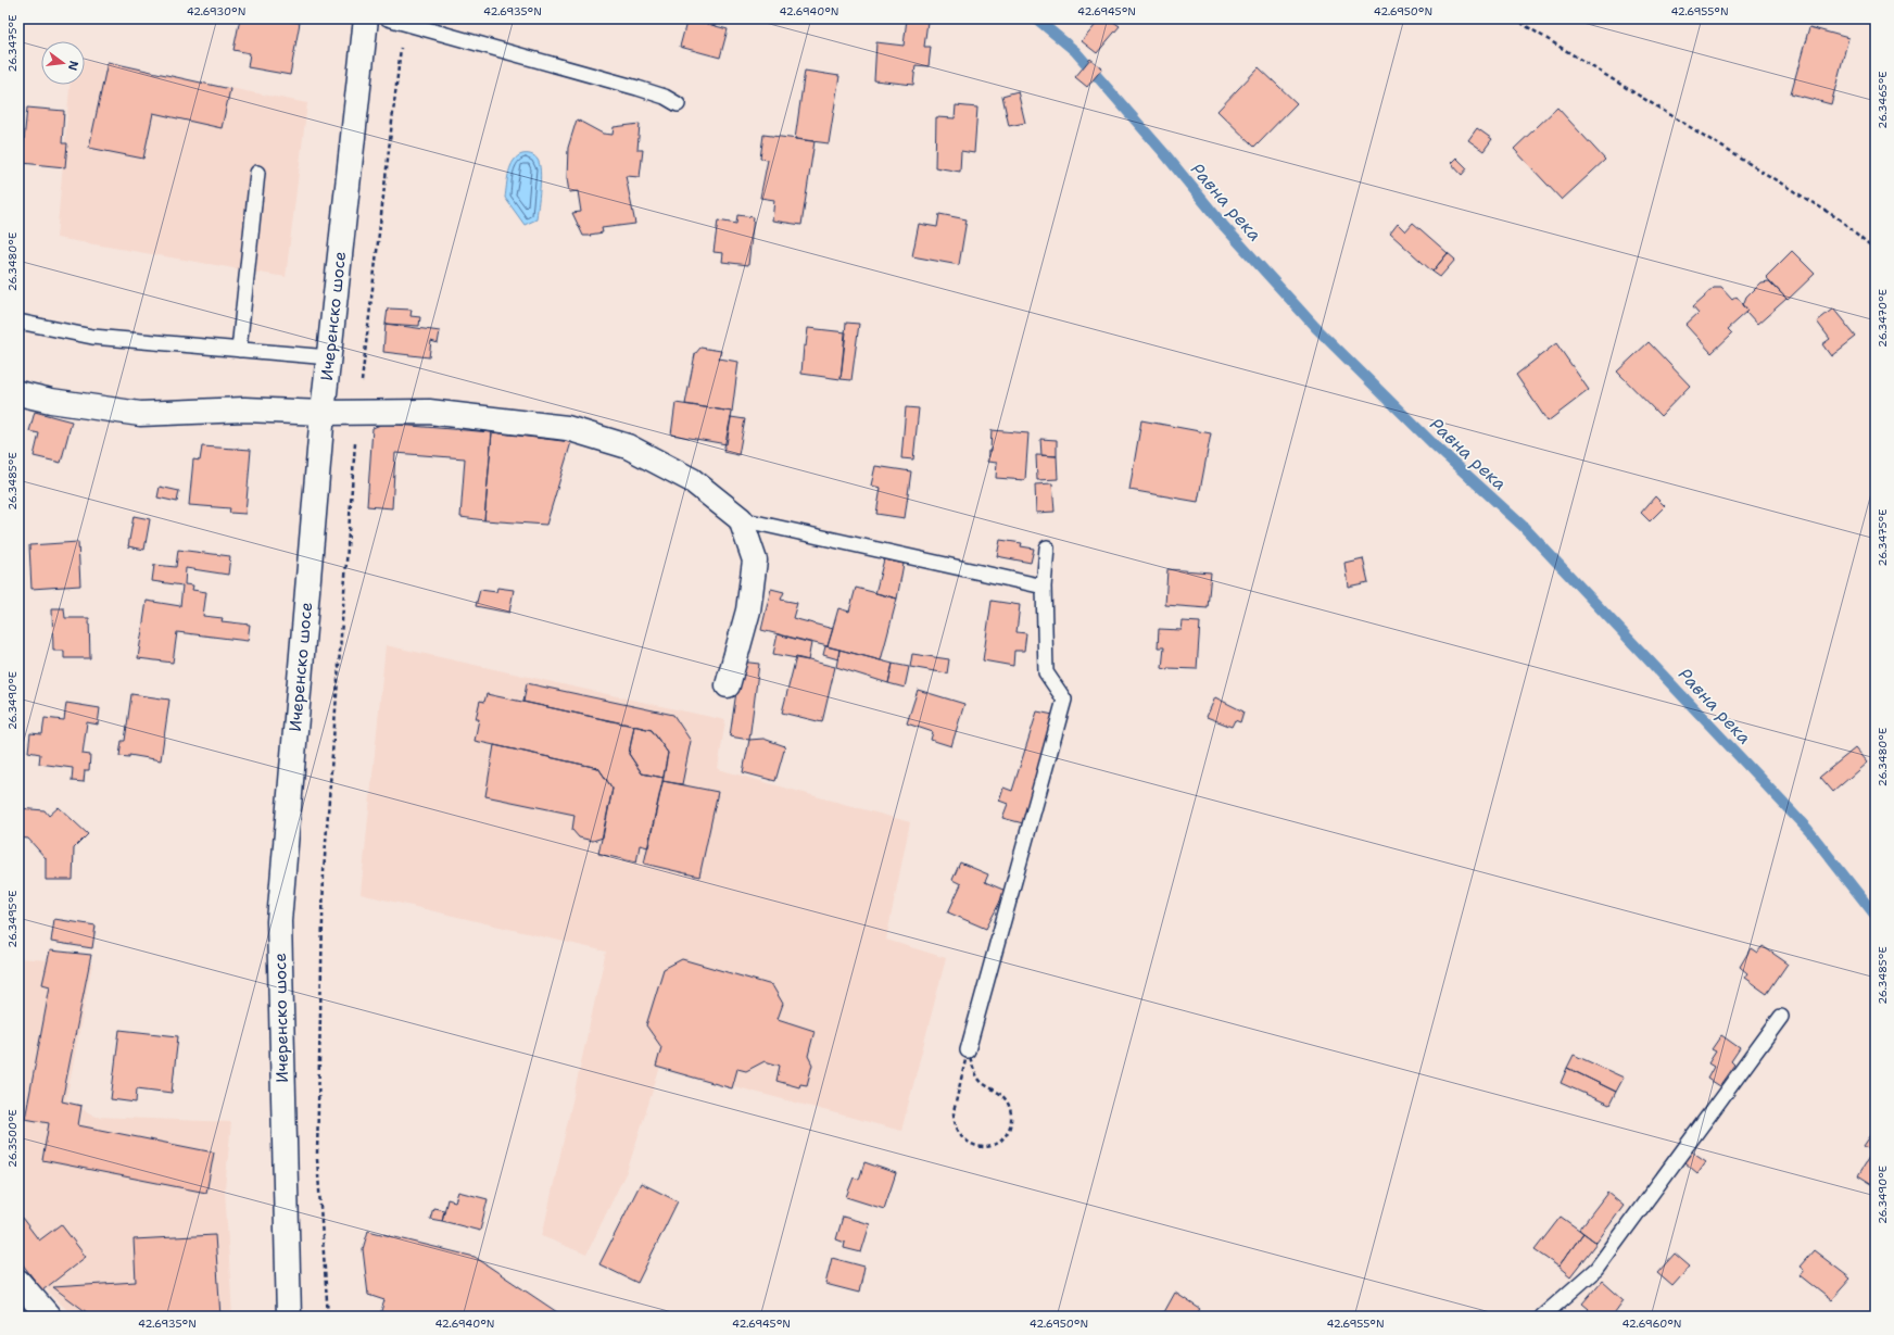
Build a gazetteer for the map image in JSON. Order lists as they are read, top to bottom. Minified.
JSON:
{"streets":{"street":["Ичеренско шосе"]},"water":["Равна река"],"north":"right","coordinates":["42.6930°N","42.6935°N","42.6940°N","42.6945°N","42.6950°N","42.6955°N","26.3475°E","26.3465°E","26.3480°E","26.3470°E","26.3485°E","26.3490°E","26.3495°E","26.3500°E","42.6960°N"]}
